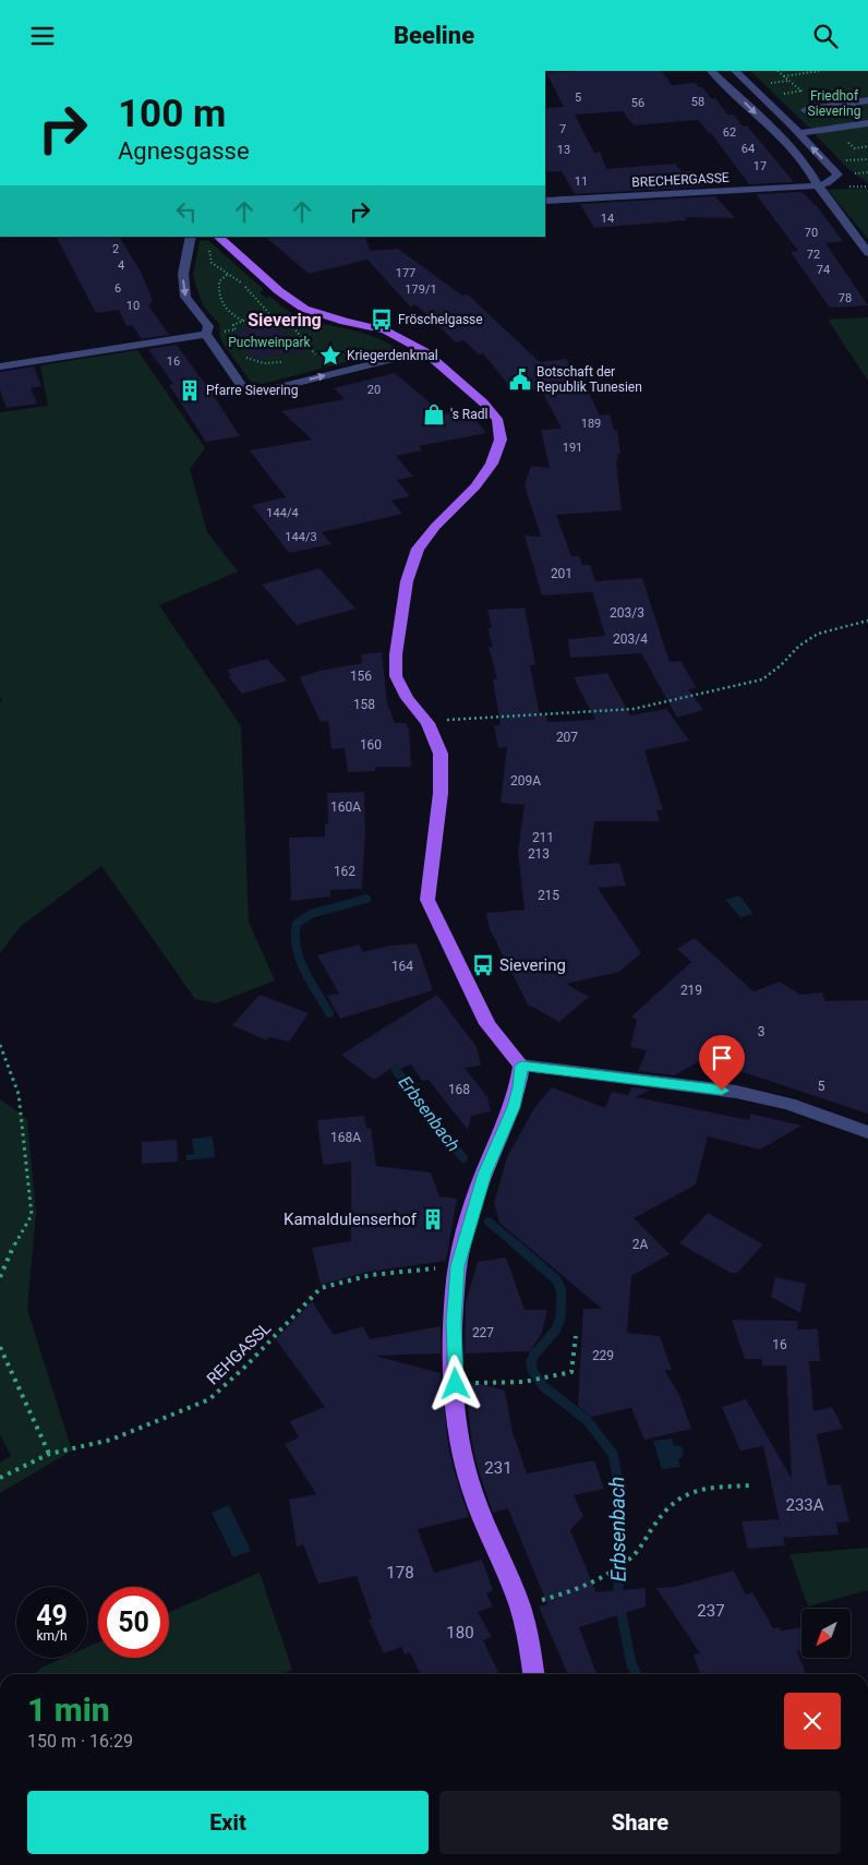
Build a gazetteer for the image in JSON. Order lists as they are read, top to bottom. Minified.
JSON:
{"streets":{"street":["BRECHERGASSE"],"path":["REHGASSL"]},"districts":["Sievering"],"water":["Erbsenbach"],"parks":["Friedhof Sievering","Puchweinpark"],"places":{"bus stop":["Fröschelgasse","Sievering"],"place":["Kriegerdenkmal"],"public building":["Botschaft der Republik Tunesien"],"building":["Pfarre Sievering","Kamaldulenserhof"],"shop":["'s Radl"]},"house_numbers":["5","58","56","7","62","64","13","17","11","14","70","2","72","4","74","177","6","179/1","78","10","16","20","189","191","144/4","144/3","201","203/3","203/4","156","158","207","160","209A","160A","211","213","162","215","164","219","3","5","168","168A","2A","227","16","229","231","233A","178","237","180"],"north":"bottom left","page":{"header":"Beeline","turn":["100 m","Agnesgasse"],"speed":"49 km/h","limit":"50","heading":["1 min","150 m · 16:29"],"buttons":["Exit","Share"]}}
